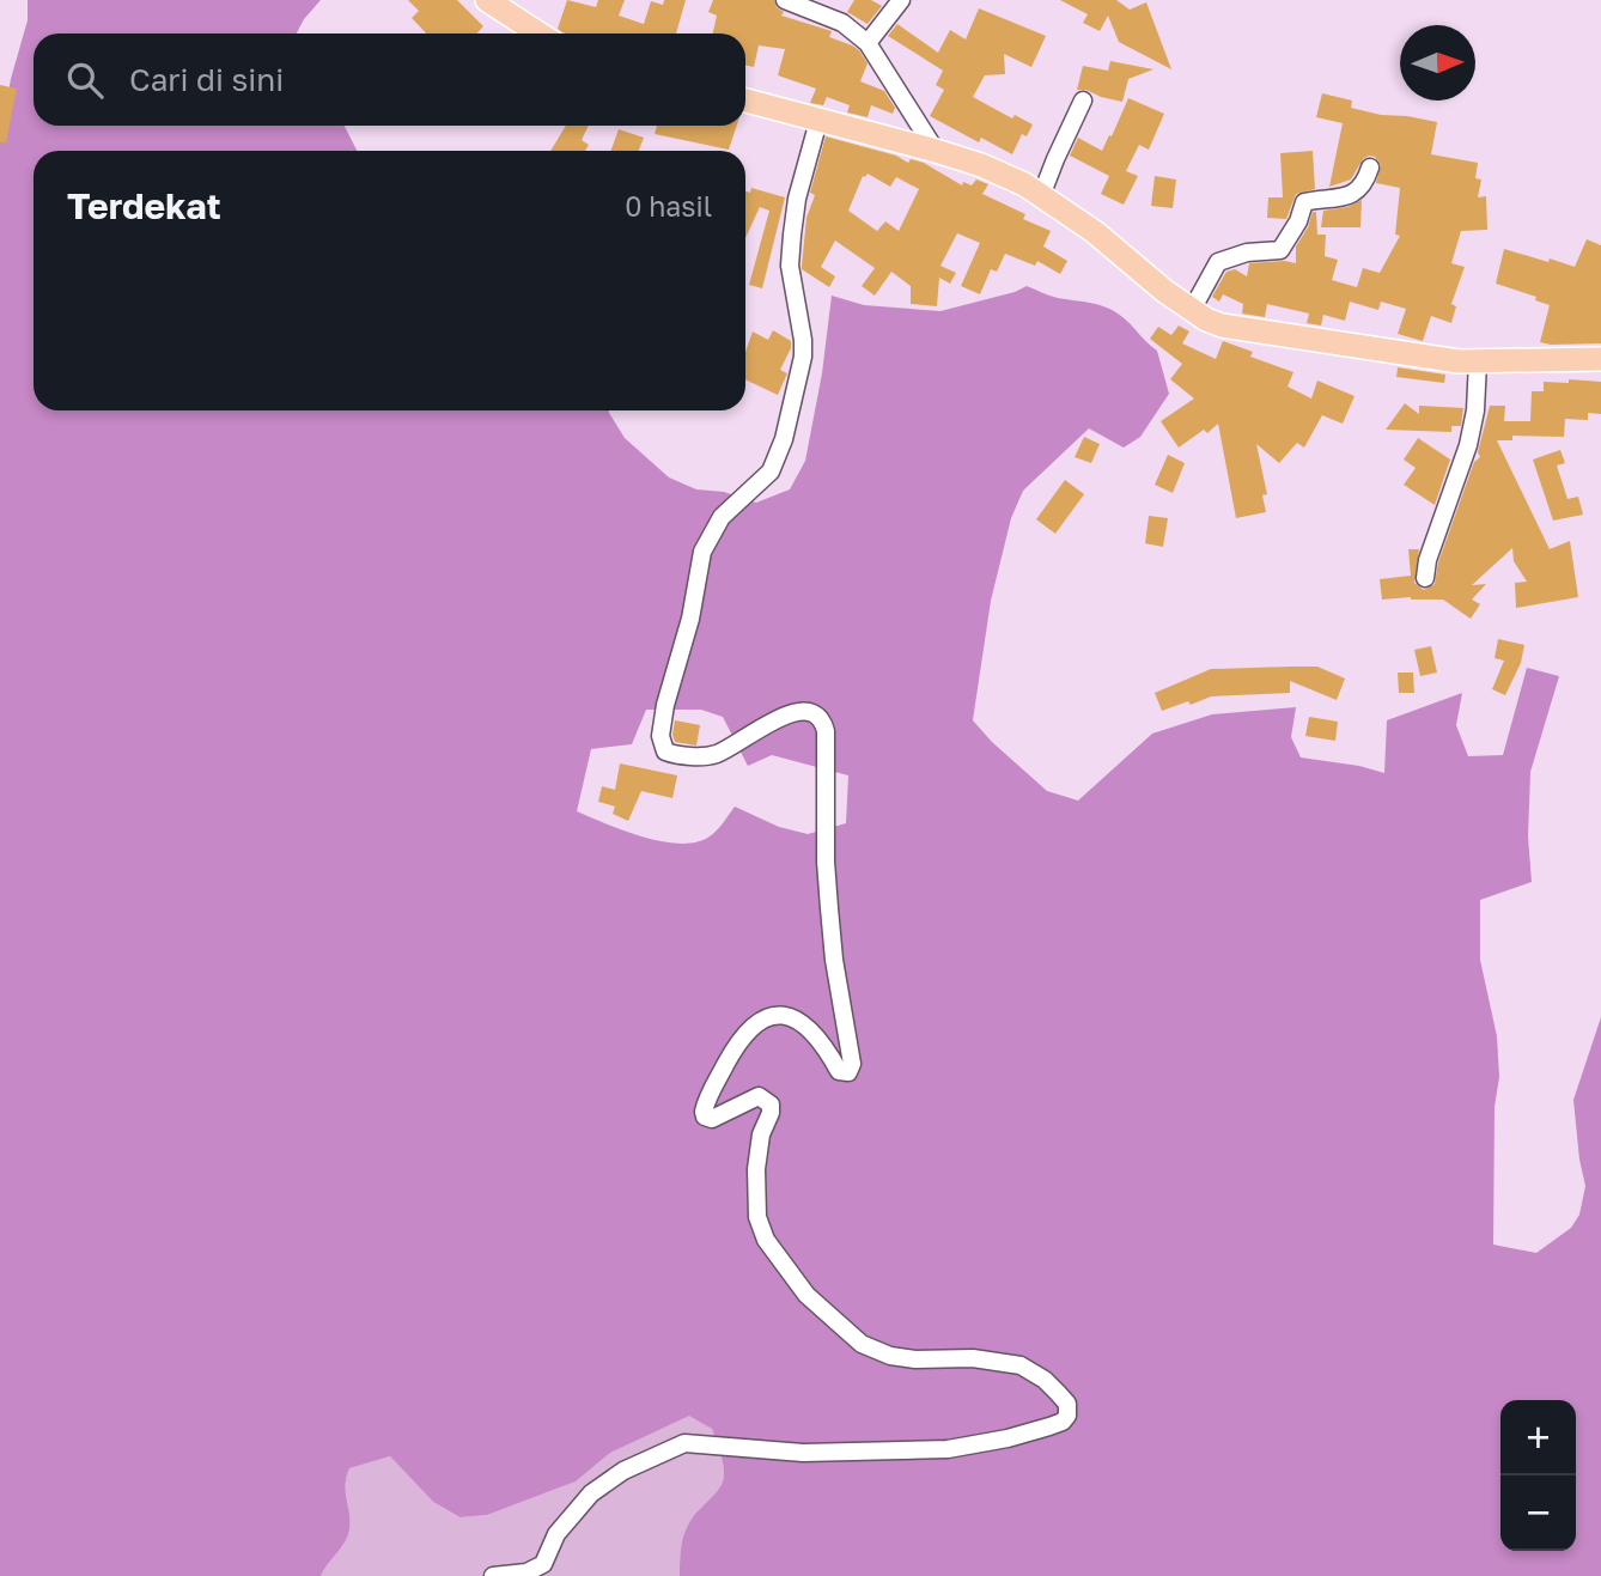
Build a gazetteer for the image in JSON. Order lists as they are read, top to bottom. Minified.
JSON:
{"north":"right","page":{"search":"Cari di sini","heading":["Terdekat","0 hasil"],"map_buttons":["+","−"]}}
